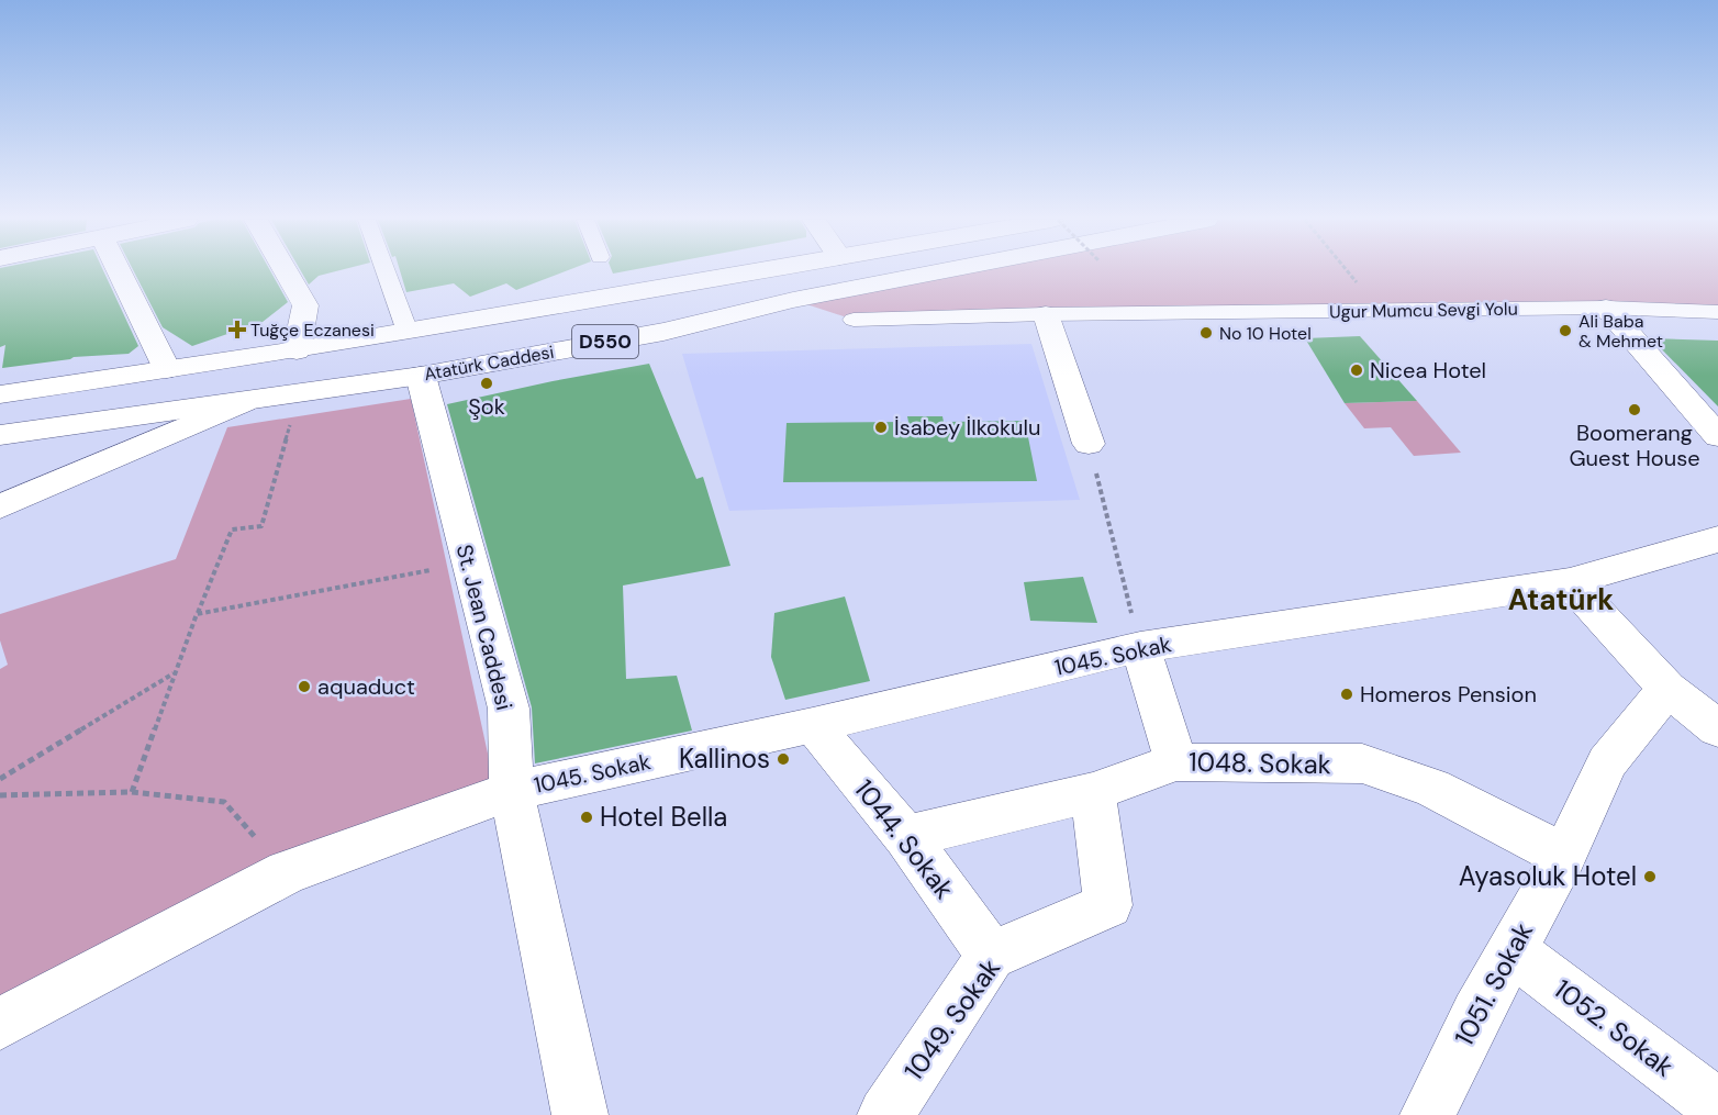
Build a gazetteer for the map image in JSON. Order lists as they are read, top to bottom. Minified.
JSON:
{"streets":{"main road":["D550","Atatürk Caddesi","St. Jean Caddesi","1045. Sokak","1048. Sokak","1044. Sokak","1051. Sokak","1049. Sokak","1052. Sokak"],"street":["Ugur Mumcu Sevgi Yolu"]},"crossings":[["Atatürk Caddesi","St. Jean Caddesi"],["St. Jean Caddesi","1045. Sokak"],["1045. Sokak","1044. Sokak"],["1048. Sokak","1044. Sokak"],["1048. Sokak","1051. Sokak"],["1048. Sokak","1049. Sokak"],["1044. Sokak","1049. Sokak"],["1051. Sokak","1052. Sokak"]],"districts":["Atatürk"],"places":{"health":["Tuğçe Eczanesi"],"other":["Ali Baba & Mehmet","No 10 Hotel","Nicea Hotel","Şok","Boomerang Guest House","İsabey İlkokulu","aquaduct","Homeros Pension","Kallinos","Hotel Bella","Ayasoluk Hotel"]}}
